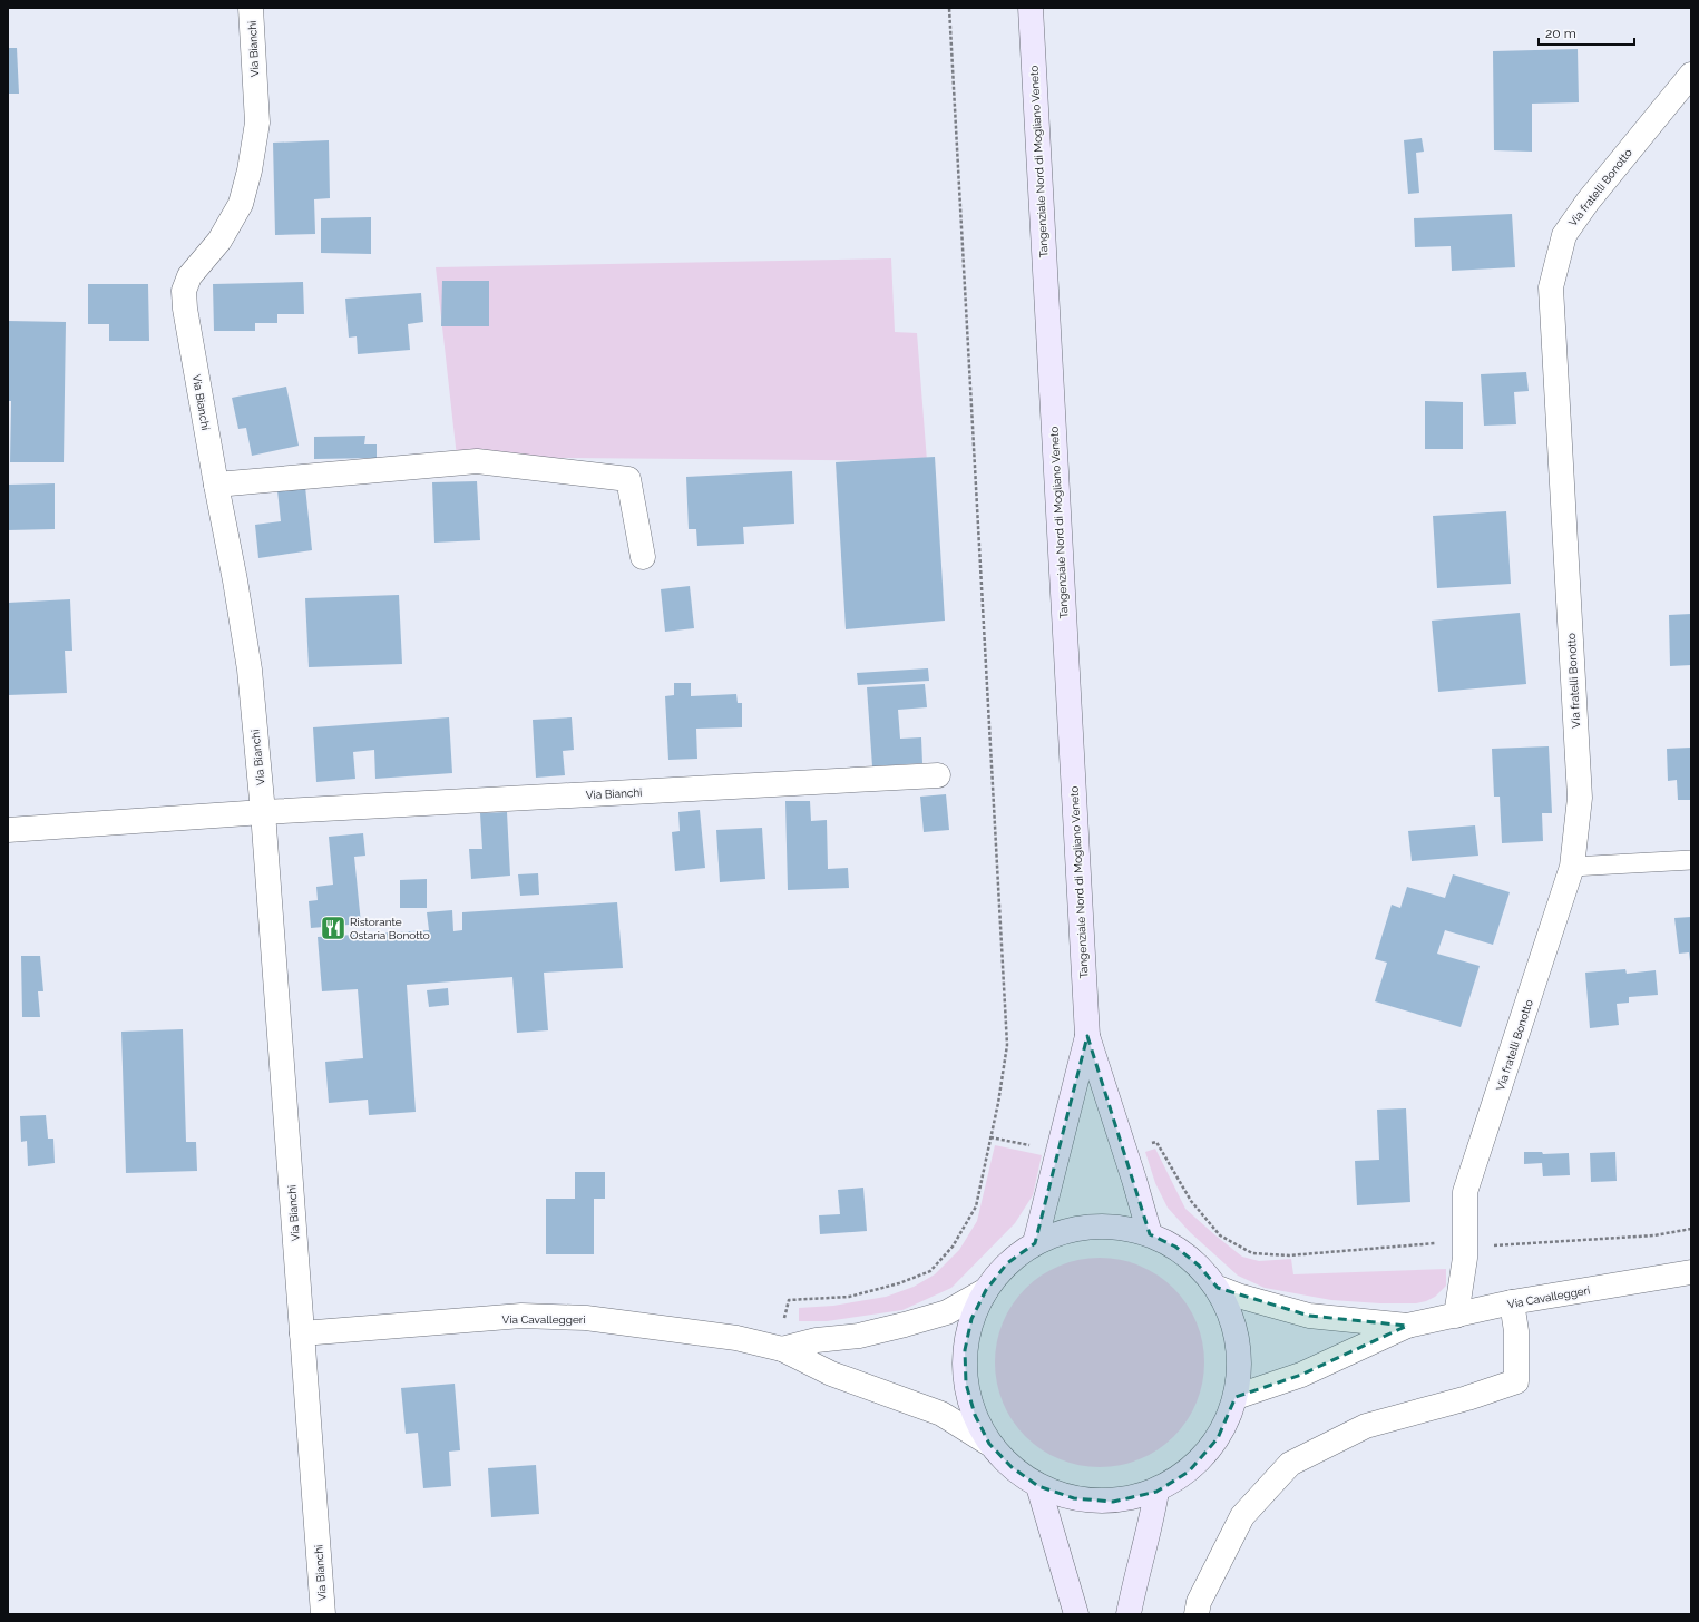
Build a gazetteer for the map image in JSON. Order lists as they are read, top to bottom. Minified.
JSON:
{"streets":{"main road":["Tangenziale Nord di Mogliano Veneto"],"street":["Via Bianchi","Via fratelli Bonotto","Via Cavalleggeri"]},"crossings":[["Via Bianchi","Via Cavalleggeri"],["Via fratelli Bonotto","Via Cavalleggeri"]],"places":{"restaurant":["Ristorante Ostaria Bonotto"]},"scale_bar":"20 m"}
